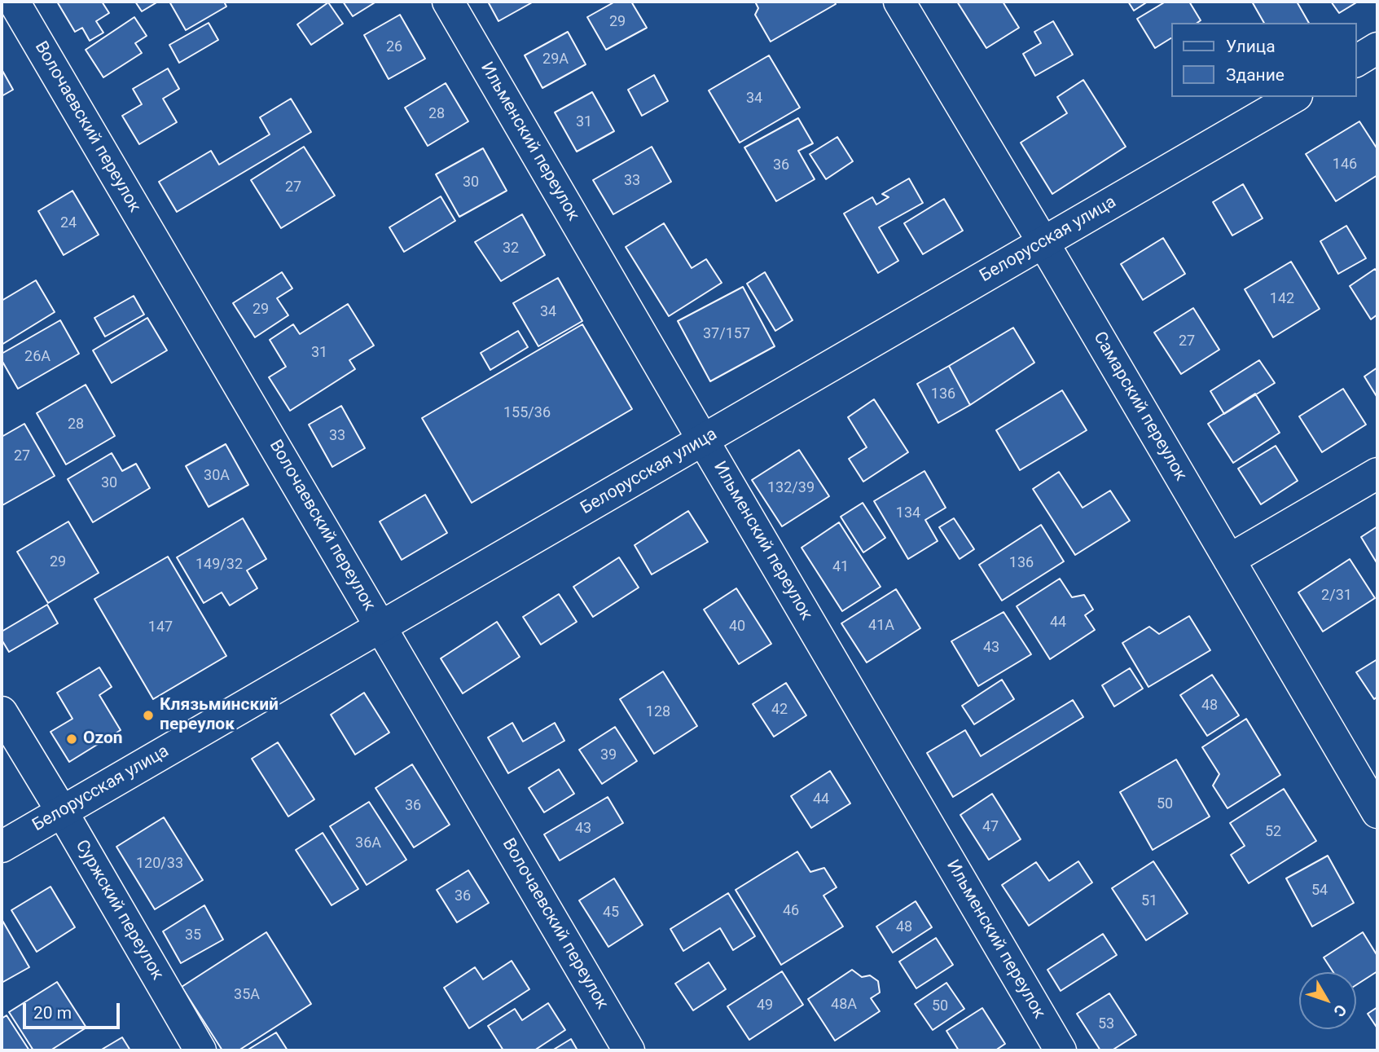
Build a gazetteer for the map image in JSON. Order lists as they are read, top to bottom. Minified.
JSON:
{"streets":{"street":["Волочаевский переулок","Ильменский переулок","Белорусская улица","Самарский переулок","Суржский переулок"]},"crossings":[["Волочаевский переулок","Белорусская улица"],["Ильменский переулок","Белорусская улица"],["Белорусская улица","Самарский переулок"],["Белорусская улица","Суржский переулок"]],"places":["Клязьминский переулок","Ozon"],"house_numbers":["29","26","29А","34","28","31","146","36","33","30","27","24","32","142","29","34","37/157","27","31","26А","136","155/36","28","33","27","30А","30","132/39","134","29","136","149/32","41","2/31","44","41А","40","147","43","48","42","128","39","44","50","36","47","43","52","36А","120/33","54","36","51","46","45","48","35","35А","48А","49","50","53"],"legend":["Улица","Здание"],"scale_bar":"20 m","north":"bottom right"}
